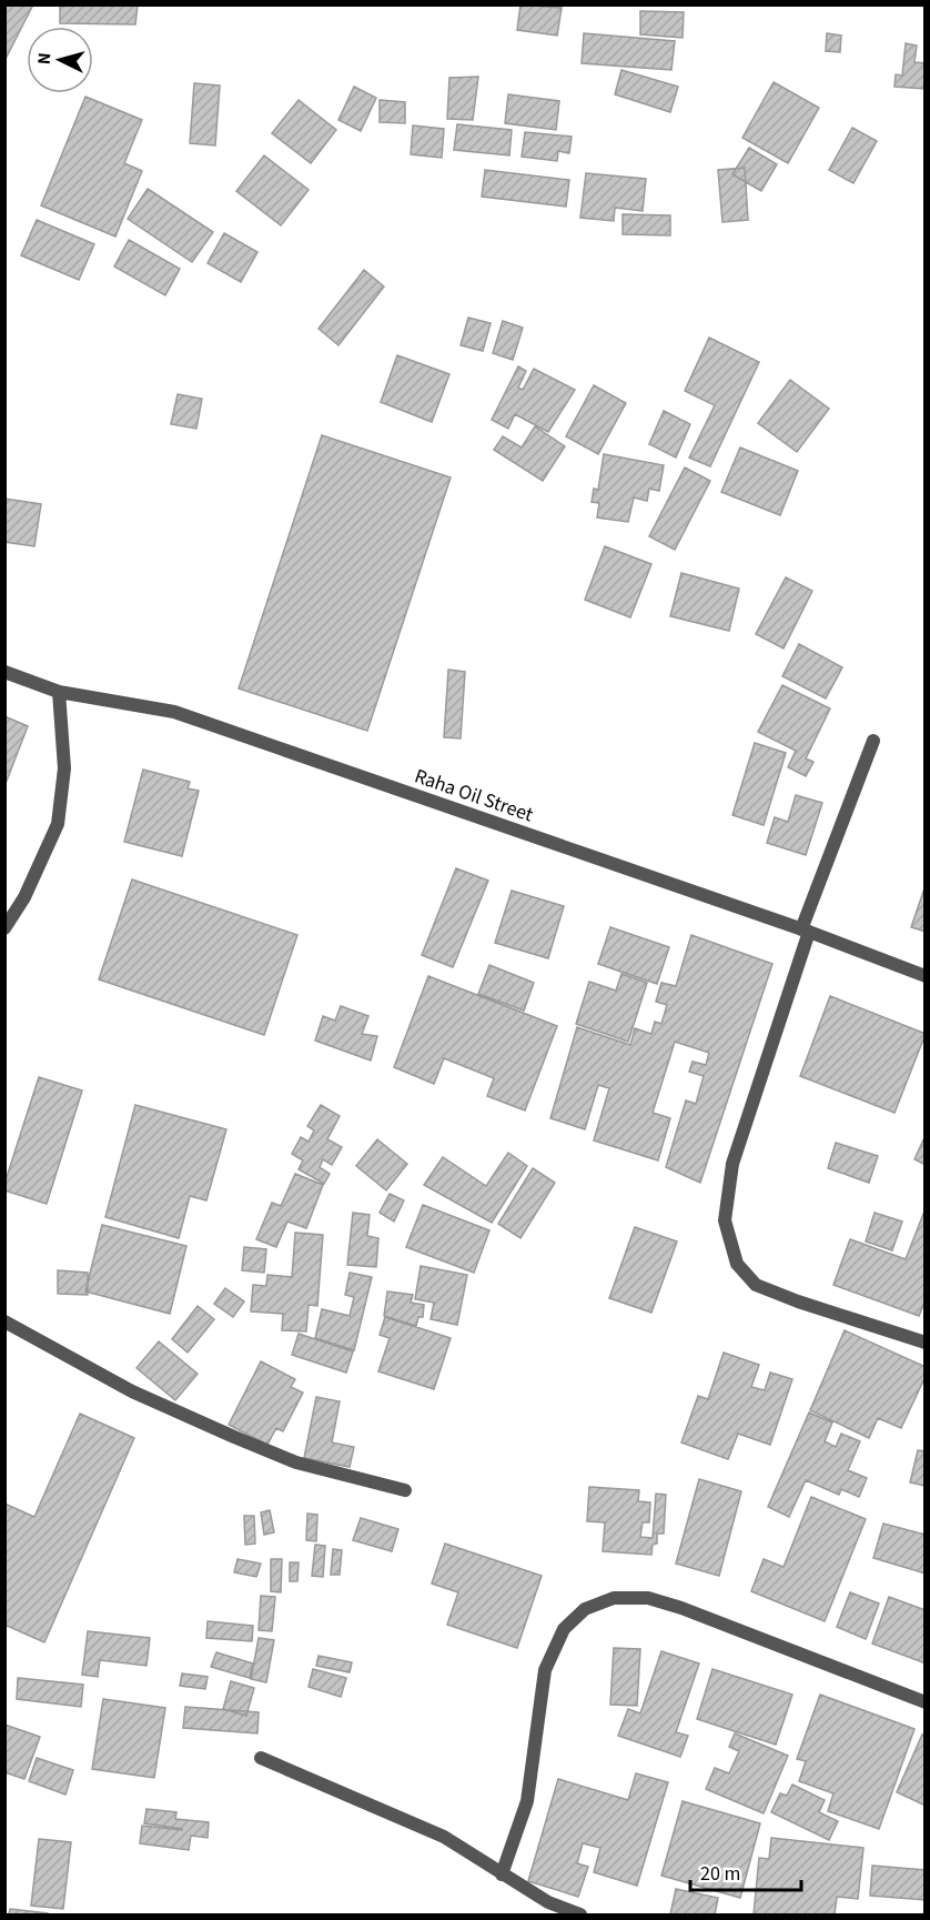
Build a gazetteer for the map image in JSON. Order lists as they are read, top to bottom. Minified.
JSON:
{"streets":{"street":["Raha Oil Street"]},"scale_bar":"20 m","north":"left"}
